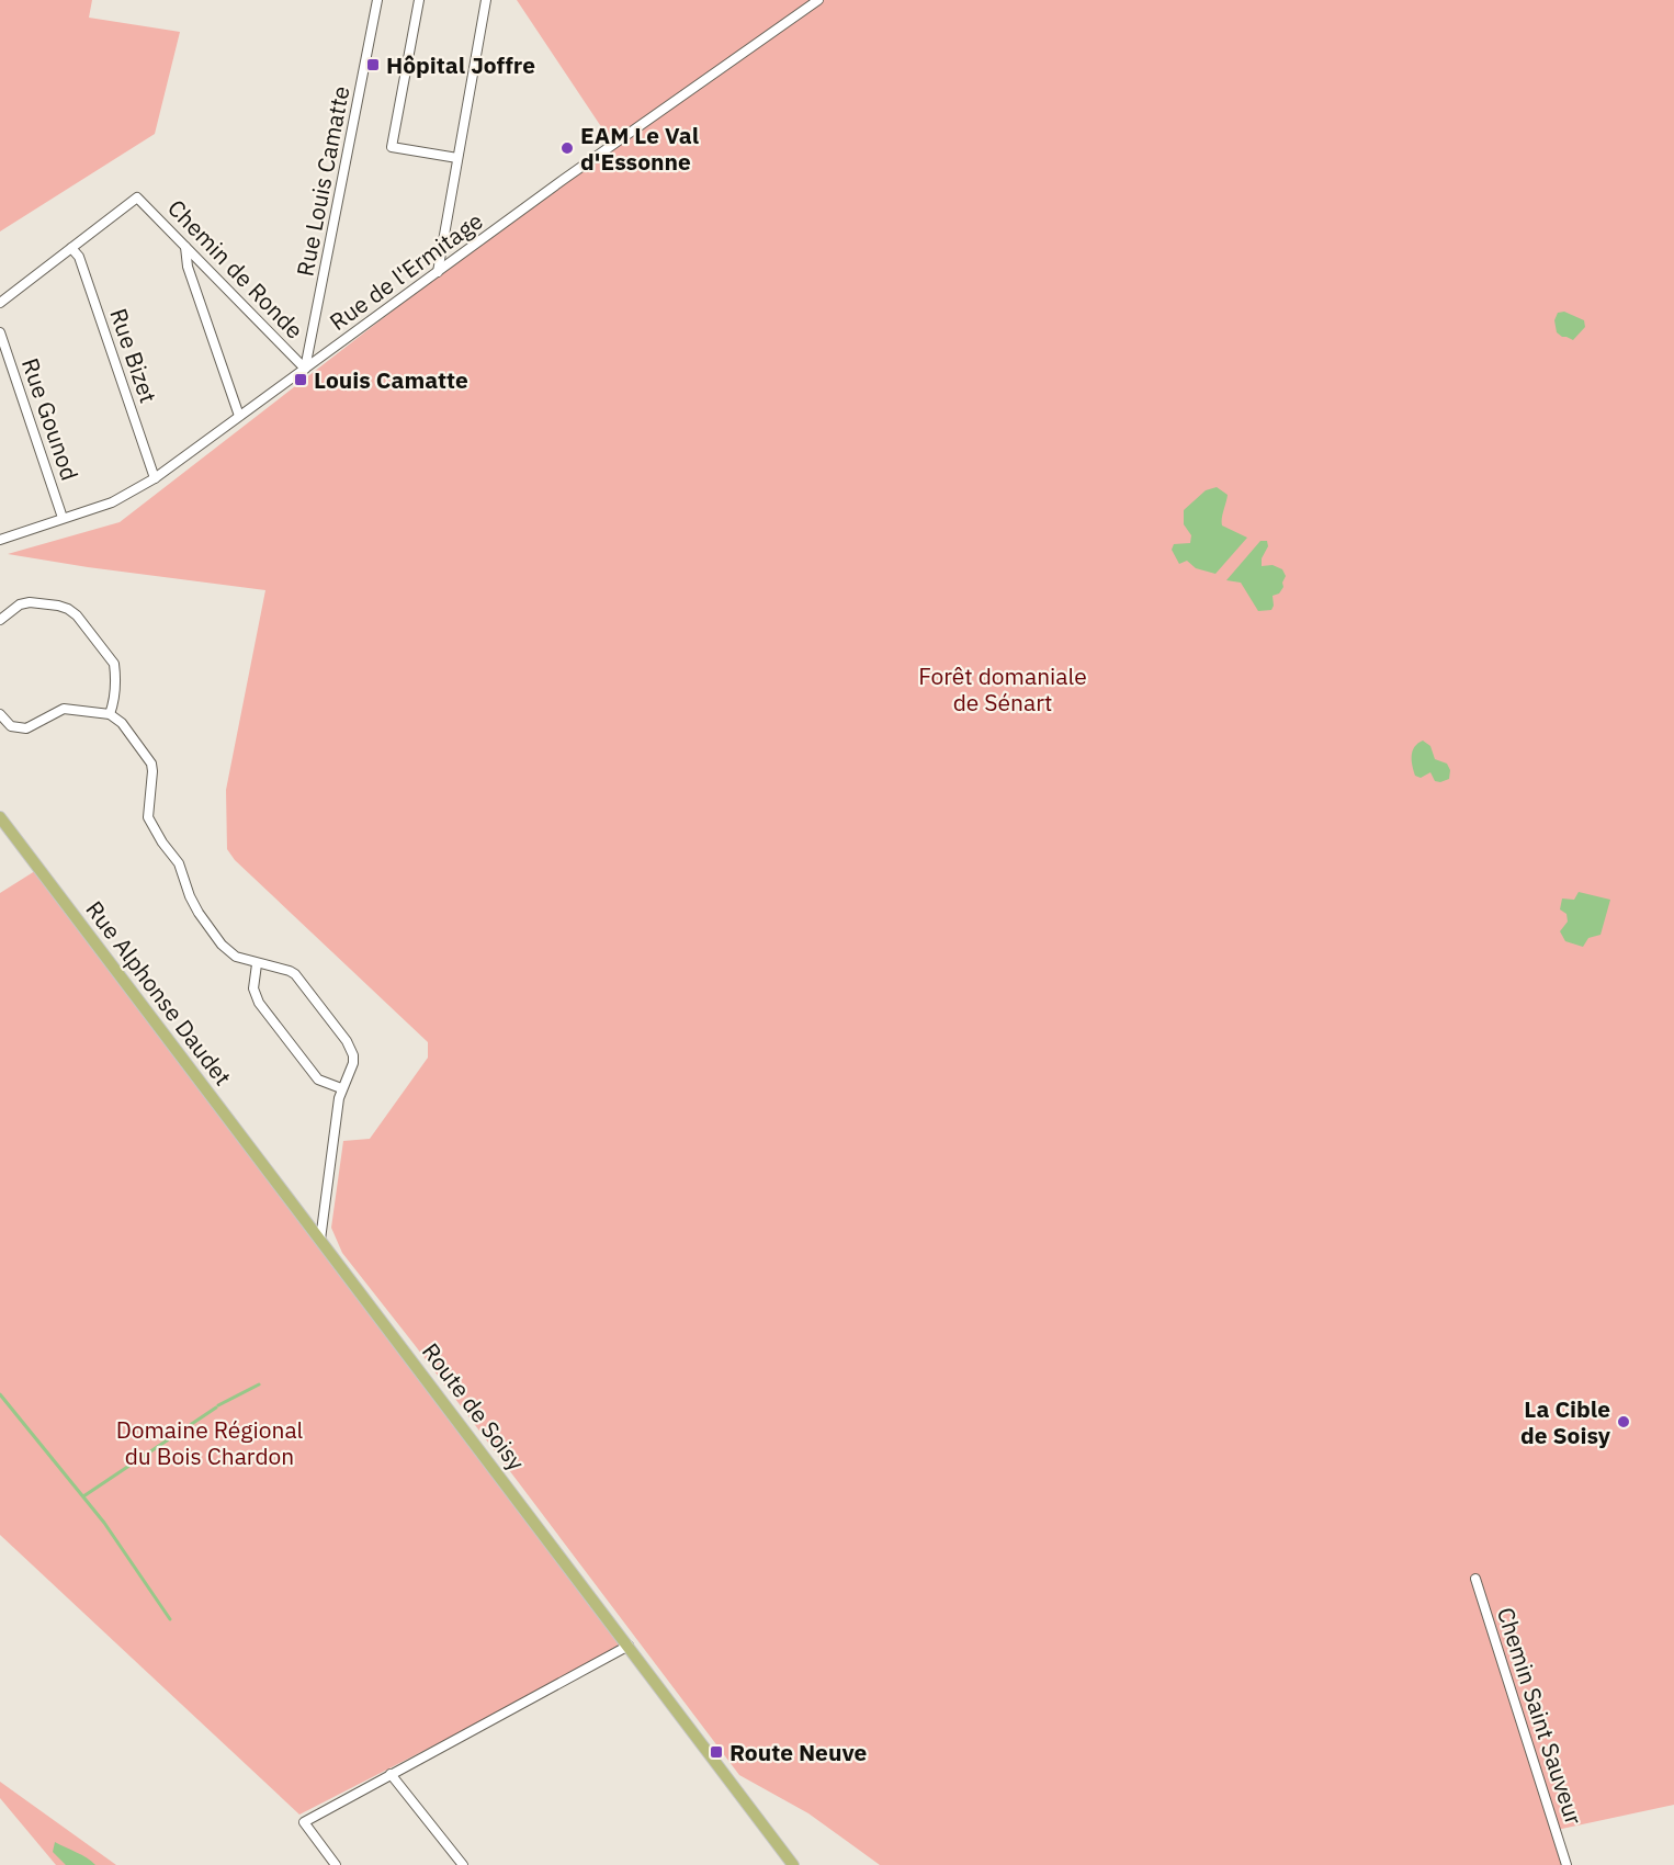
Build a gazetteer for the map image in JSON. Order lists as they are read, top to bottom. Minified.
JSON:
{"streets":{"main road":["Rue Alphonse Daudet","Route de Soisy"],"street":["Rue Louis Camatte","Chemin de Ronde","Rue de l'Ermitage","Rue Bizet","Rue Gounod","Chemin Saint Sauveur"]},"crossings":[["Rue Louis Camatte","Chemin de Ronde"],["Rue Louis Camatte","Rue de l'Ermitage"],["Chemin de Ronde","Rue de l'Ermitage"],["Chemin de Ronde","Rue Bizet"],["Rue de l'Ermitage","Rue Bizet"],["Rue de l'Ermitage","Rue Gounod"],["Rue Alphonse Daudet","Route de Soisy"]],"parks":["Forêt domaniale de Sénart","Domaine Régional du Bois Chardon"],"places":{"transit":["Hôpital Joffre","Louis Camatte","Route Neuve"],"other":["EAM Le Val d'Essonne","La Cible de Soisy"]}}
